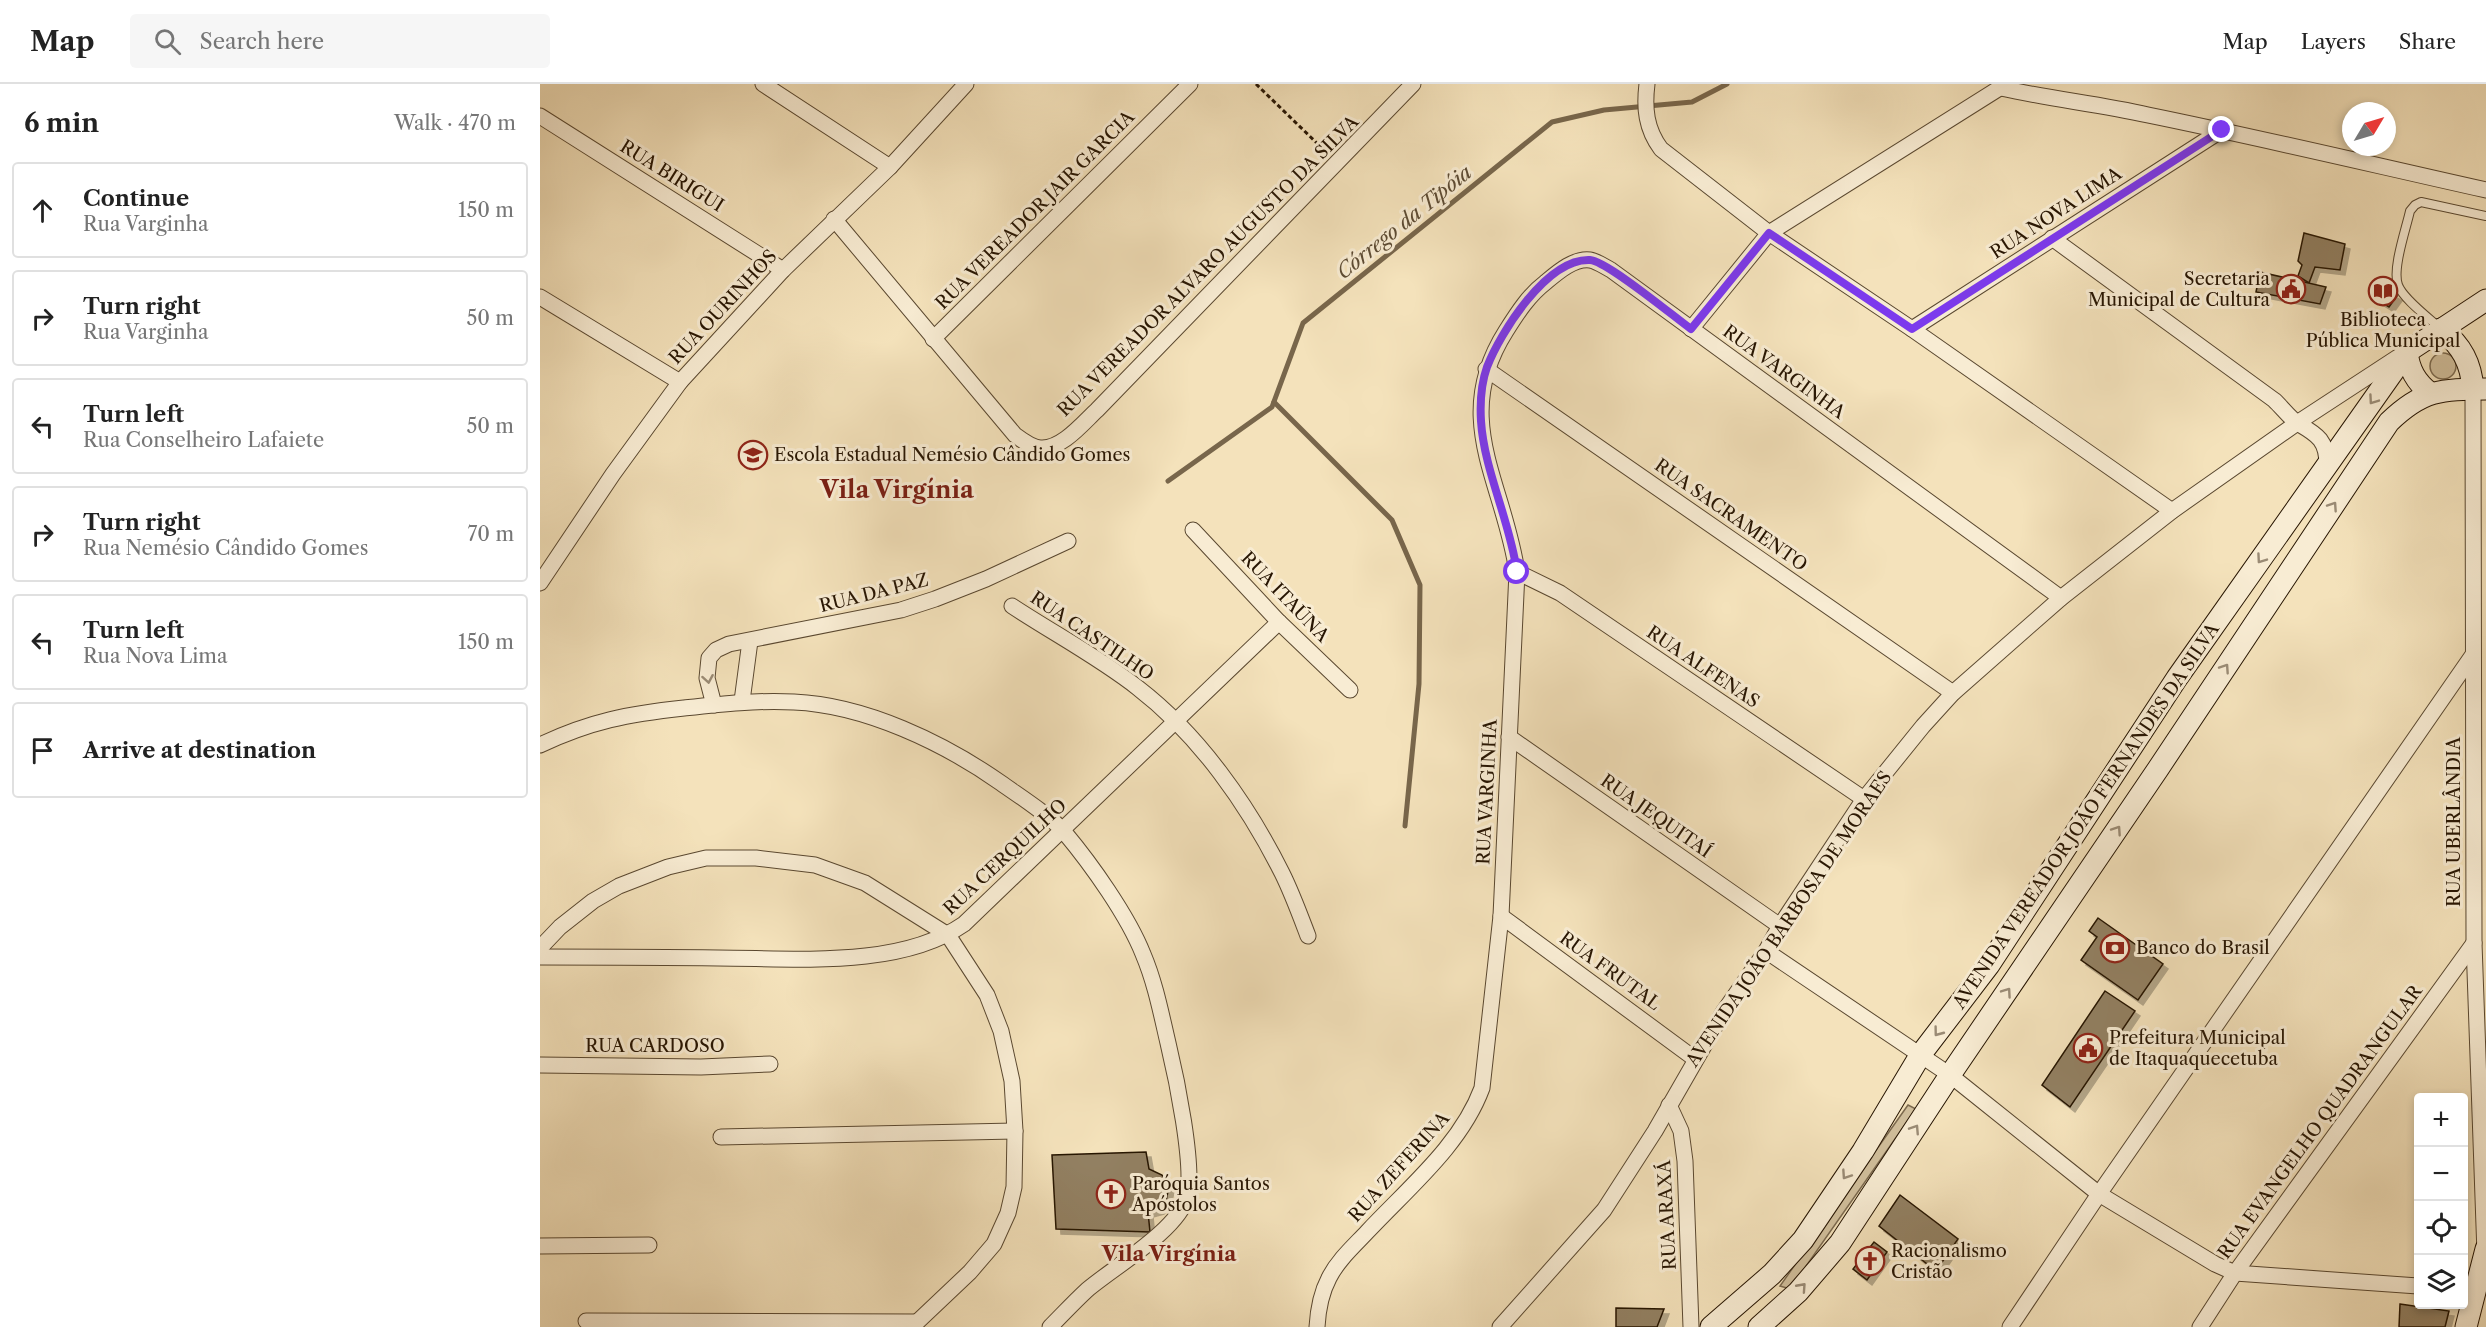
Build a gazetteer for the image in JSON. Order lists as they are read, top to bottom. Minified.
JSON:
{"streets":{"main road":["AVENIDA VEREADOR JOÃO FERNANDES DA SILVA","AVENIDA JOÃO BARBOSA DE MORAES"],"street":["RUA BIRIGUI","RUA VEREADOR JAIR GARCIA","RUA NOVA LIMA","RUA VEREADOR ALVARO AUGUSTO DA SILVA","RUA OURINHOS","RUA VARGINHA","RUA SACRAMENTO","RUA DA PAZ","RUA ITAÚNA","RUA CASTILHO","RUA ALFENAS","RUA JEQUITAÍ","RUA UBERLÂNDIA","RUA CERQUILHO","RUA FRUTAL","RUA CARDOSO","RUA EVANGELHO QUADRANGULAR","RUA ZEFERINA","RUA ARAXÁ"]},"crossings":[["RUA BIRIGUI","RUA OURINHOS"],["RUA VEREADOR JAIR GARCIA","RUA VEREADOR ALVARO AUGUSTO DA SILVA"],["RUA VEREADOR ALVARO AUGUSTO DA SILVA","RUA OURINHOS"],["RUA VARGINHA","RUA SACRAMENTO"],["RUA VARGINHA","RUA ALFENAS"],["RUA VARGINHA","RUA JEQUITAÍ"],["RUA VARGINHA","AVENIDA JOÃO BARBOSA DE MORAES"],["RUA VARGINHA","RUA FRUTAL"],["RUA VARGINHA","RUA ZEFERINA"],["RUA SACRAMENTO","AVENIDA JOÃO BARBOSA DE MORAES"],["RUA ITAÚNA","RUA CERQUILHO"],["RUA CASTILHO","RUA CERQUILHO"],["RUA ALFENAS","AVENIDA JOÃO BARBOSA DE MORAES"],["RUA JEQUITAÍ","AVENIDA JOÃO BARBOSA DE MORAES"],["AVENIDA VEREADOR JOÃO FERNANDES DA SILVA","RUA UBERLÂNDIA"],["AVENIDA VEREADOR JOÃO FERNANDES DA SILVA","AVENIDA JOÃO BARBOSA DE MORAES"],["RUA UBERLÂNDIA","RUA EVANGELHO QUADRANGULAR"],["AVENIDA JOÃO BARBOSA DE MORAES","RUA FRUTAL"],["AVENIDA JOÃO BARBOSA DE MORAES","RUA ARAXÁ"],["RUA FRUTAL","RUA ZEFERINA"]],"districts":["Vila Virgínia","Vila Virgínia"],"water":["Córrego da Tipóia"],"places":{"public building":["Secretaria Municipal de Cultura","Prefeitura Municipal de Itaquaquecetuba"],"library":["Biblioteca Pública Municipal"],"school or university":["Escola Estadual Nemésio Cândido Gomes"],"bank":["Banco do Brasil"],"church":["Paróquia Santos Apóstolos","Racionalismo Cristão"]},"north":"top right","page":{"header":"Map","search":"Search here","nav":["Map","Layers","Share"],"heading":["6 min","Walk · 470 m"],"list":[["Continue","Rua Varginha","150 m"],["Turn right","Rua Varginha","50 m"],["Turn left","Rua Conselheiro Lafaiete","50 m"],["Turn right","Rua Nemésio Cândido Gomes","70 m"],["Turn left","Rua Nova Lima","150 m"],"Arrive at destination"],"map_buttons":["+","−"]}}
